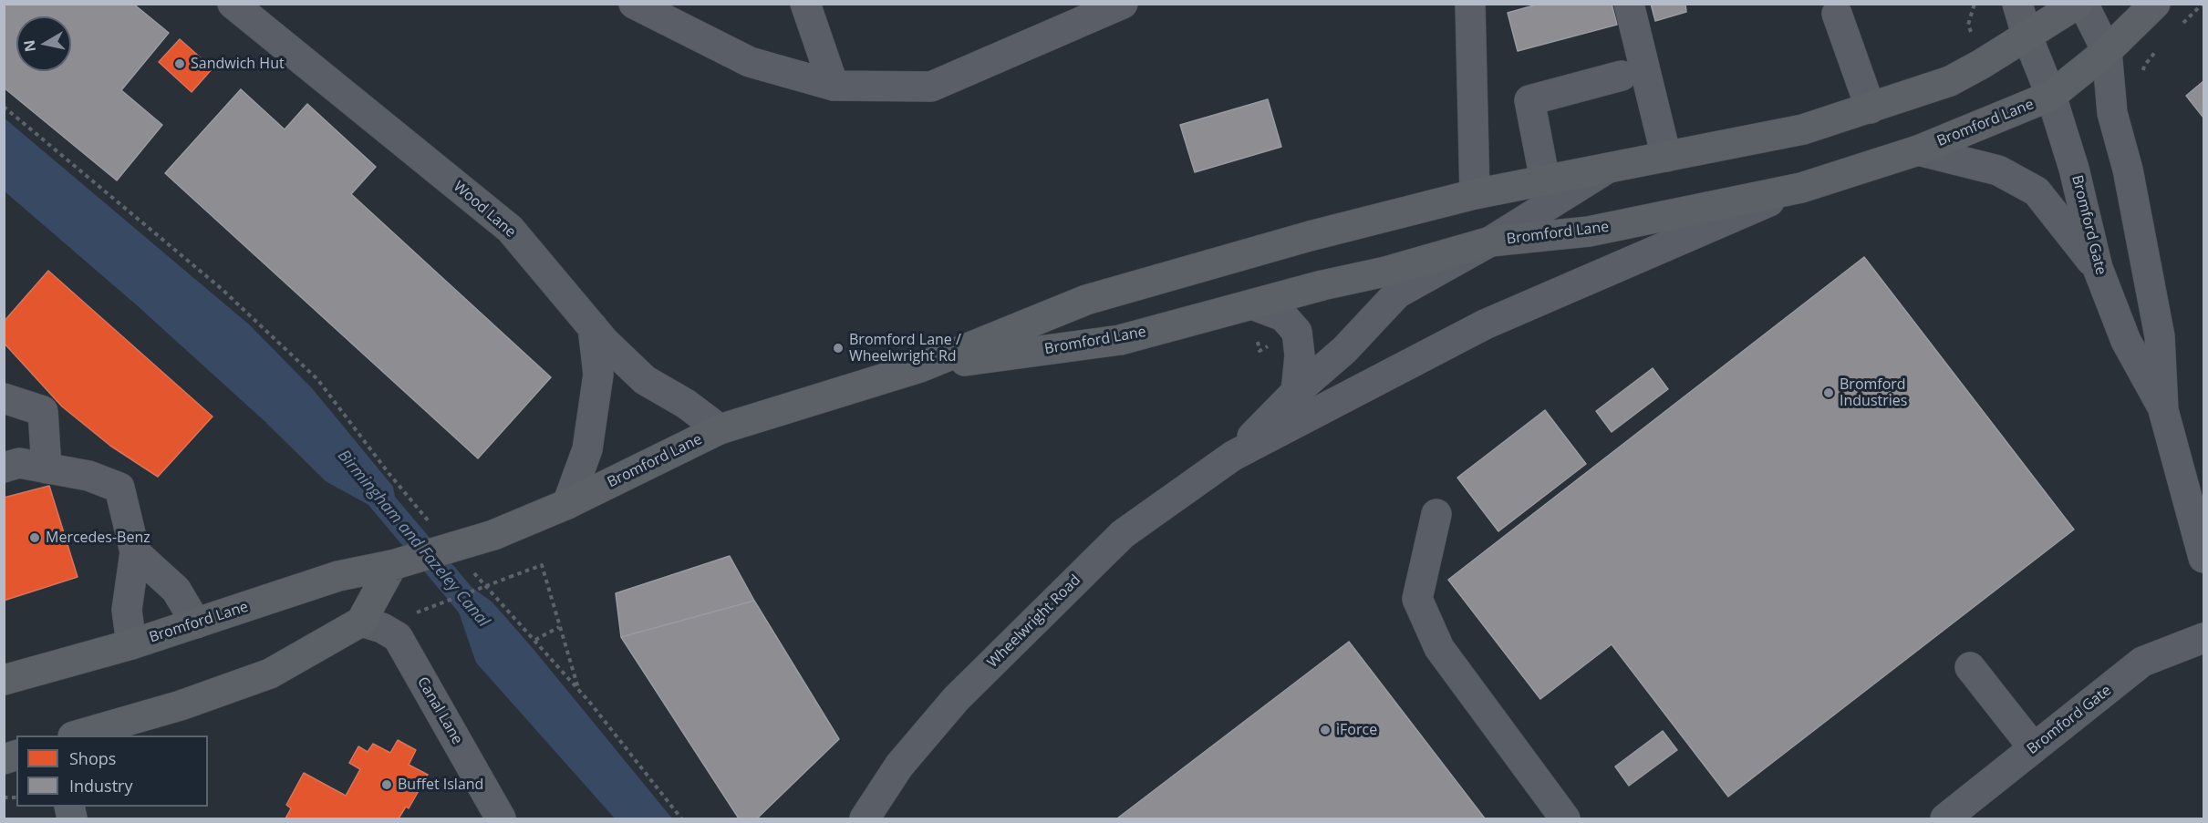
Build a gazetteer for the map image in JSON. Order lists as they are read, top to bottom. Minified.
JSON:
{"streets":{"main road":["Bromford Lane"],"street":["Wood Lane","Bromford Gate","Wheelwright Road","Canal Lane"]},"crossings":[["Bromford Lane","Wood Lane"],["Bromford Lane","Bromford Gate"]],"water":["Birmingham and Fazeley Canal"],"places":["Sandwich Hut","Bromford Lane / Wheelwright Rd","Bromford Industries","Mercedes-Benz","iForce","Buffet Island"],"legend":["Shops","Industry"],"north":"left"}
